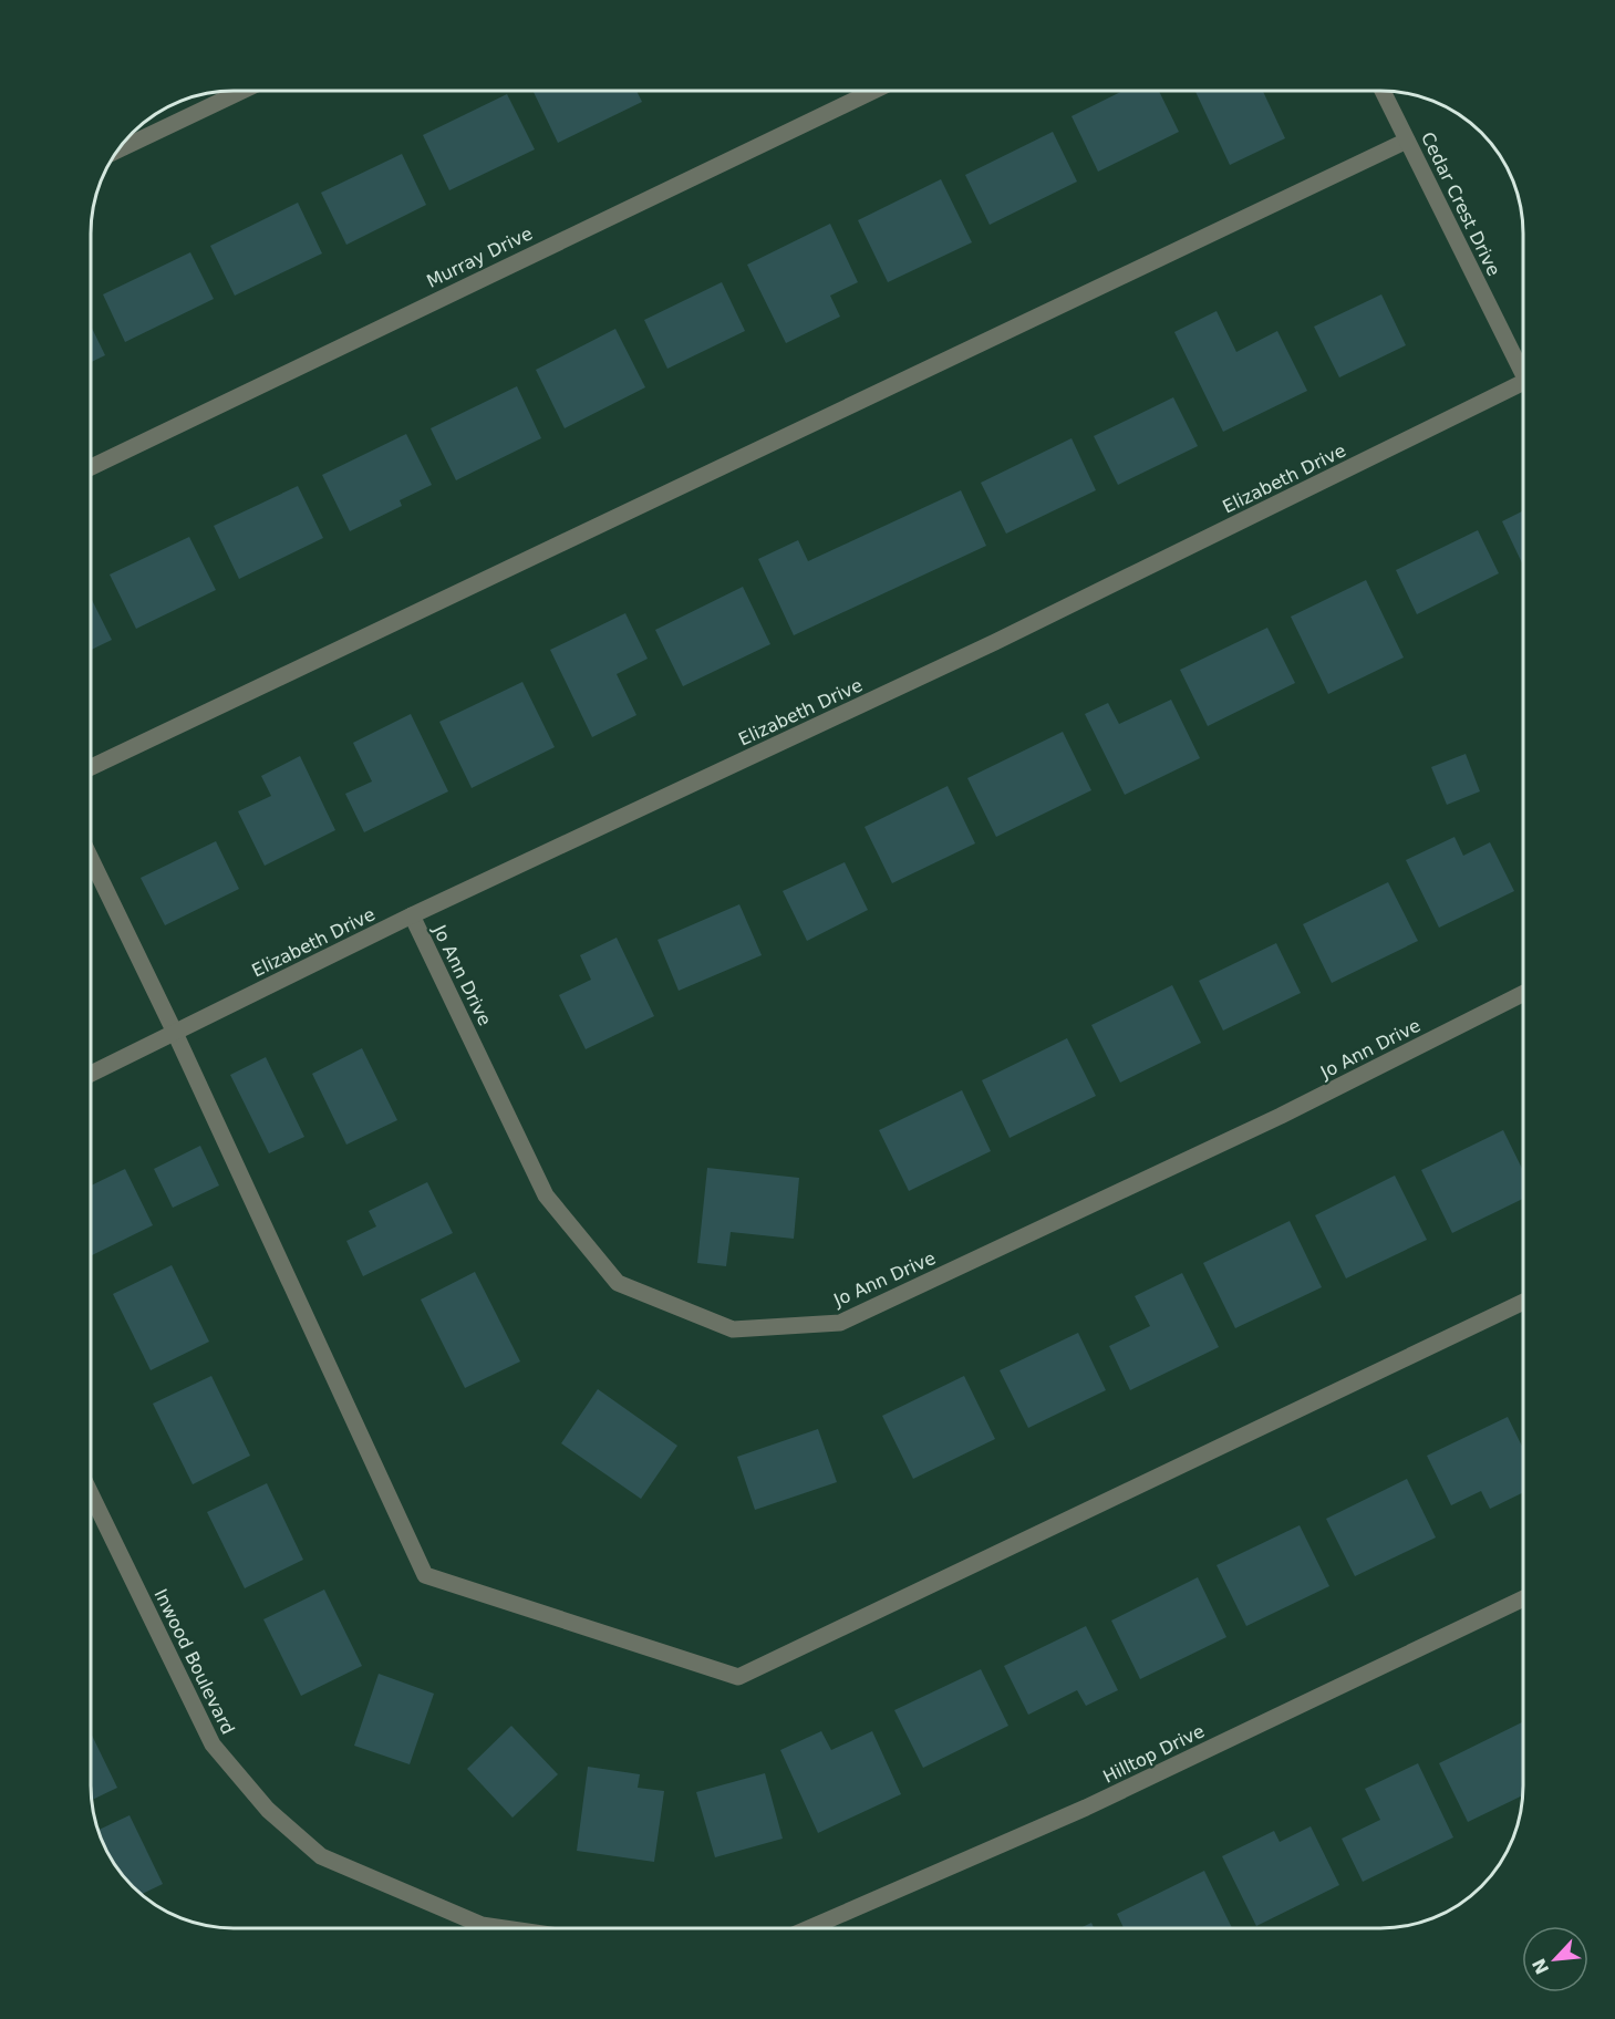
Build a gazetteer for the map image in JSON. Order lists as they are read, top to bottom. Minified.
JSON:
{"streets":{"street":["Cedar Crest Drive","Murray Drive","Elizabeth Drive","Jo Ann Drive","Inwood Boulevard","Hilltop Drive"]},"crossings":[["Elizabeth Drive","Jo Ann Drive"]],"north":"bottom left"}
